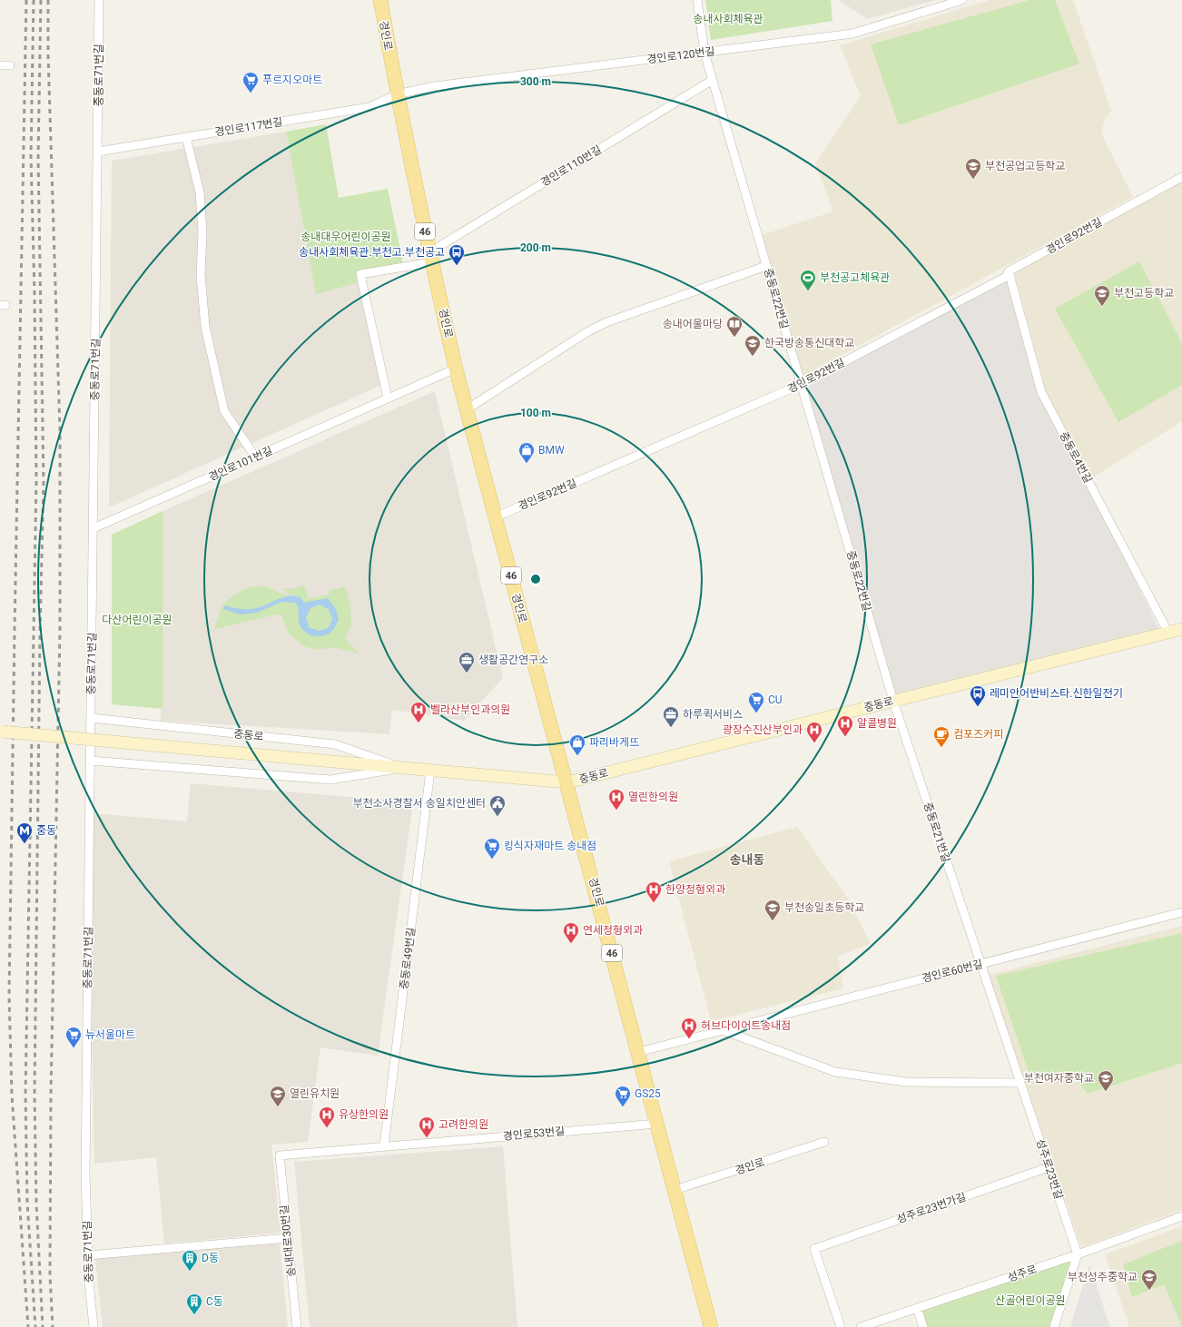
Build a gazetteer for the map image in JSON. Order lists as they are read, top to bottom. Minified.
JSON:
{"streets":{"main road":["경인로","46"],"street":["경인로120번길","중동로71번길","경인로117번길","경인로110번길","경인로92번길","중동로22번길","중동로4번길","경인로101번길","중동로","중동로21번길","중동로49번길","경인로60번길","경인로53번길","성주로23번길","성주로23번가길","송내대로30번길","성주로"]},"crossings":[["경인로","경인로120번길"],["경인로","경인로117번길"],["경인로","경인로110번길"],["경인로","경인로92번길"],["경인로","경인로101번길"],["경인로","중동로"],["경인로","경인로60번길"],["경인로","경인로53번길"],["경인로120번길","경인로117번길"],["경인로120번길","중동로22번길"],["중동로71번길","경인로117번길"],["중동로71번길","경인로101번길"],["중동로71번길","중동로"],["경인로110번길","중동로22번길"],["경인로92번길","중동로22번길"],["경인로92번길","중동로4번길"],["중동로22번길","중동로"],["중동로22번길","중동로21번길"],["중동로4번길","중동로"],["중동로","중동로21번길"],["중동로","중동로49번길"],["중동로21번길","경인로60번길"],["중동로21번길","성주로23번길"],["중동로49번길","경인로53번길"],["경인로60번길","성주로23번길"],["경인로53번길","송내대로30번길"],["성주로23번길","성주로23번가길"],["성주로23번길","성주로"]],"districts":["송내동"],"parks":["송내사회체육관","송내대우어린이공원","다산어린이공원","산골어린이공원"],"places":{"supermarket":["푸르지오마트","CU","킹식자재마트 송내점","뉴서울마트","GS25"],"school or university":["부천공업고등학교","부천고등학교","한국방송통신대학교","부천송일초등학교","부천여자중학교","열린유치원","부천성주중학교"],"bus stop":["송내사회체육관.부천고.부천공고","레미안어반비스타.신한일전기"],"sports":["부천공고체육관"],"library":["송내어울마당"],"shop":["BMW","파리바게뜨"],"office":["생활공간연구소","하루퀵서비스"],"hospital":["벨라산부인과의원","알콜병원","광장수진산부인과","열린한의원","한양정형외과","연세정형외과","허브다이어트송내점","유상한의원","고려한의원"],"cafe":["컴포즈커피"],"public building":["부천소사경찰서 송일치안센터"],"metro station":["중동"],"building":["D동","C동"]},"rings":["300 m","200 m","100 m"]}
